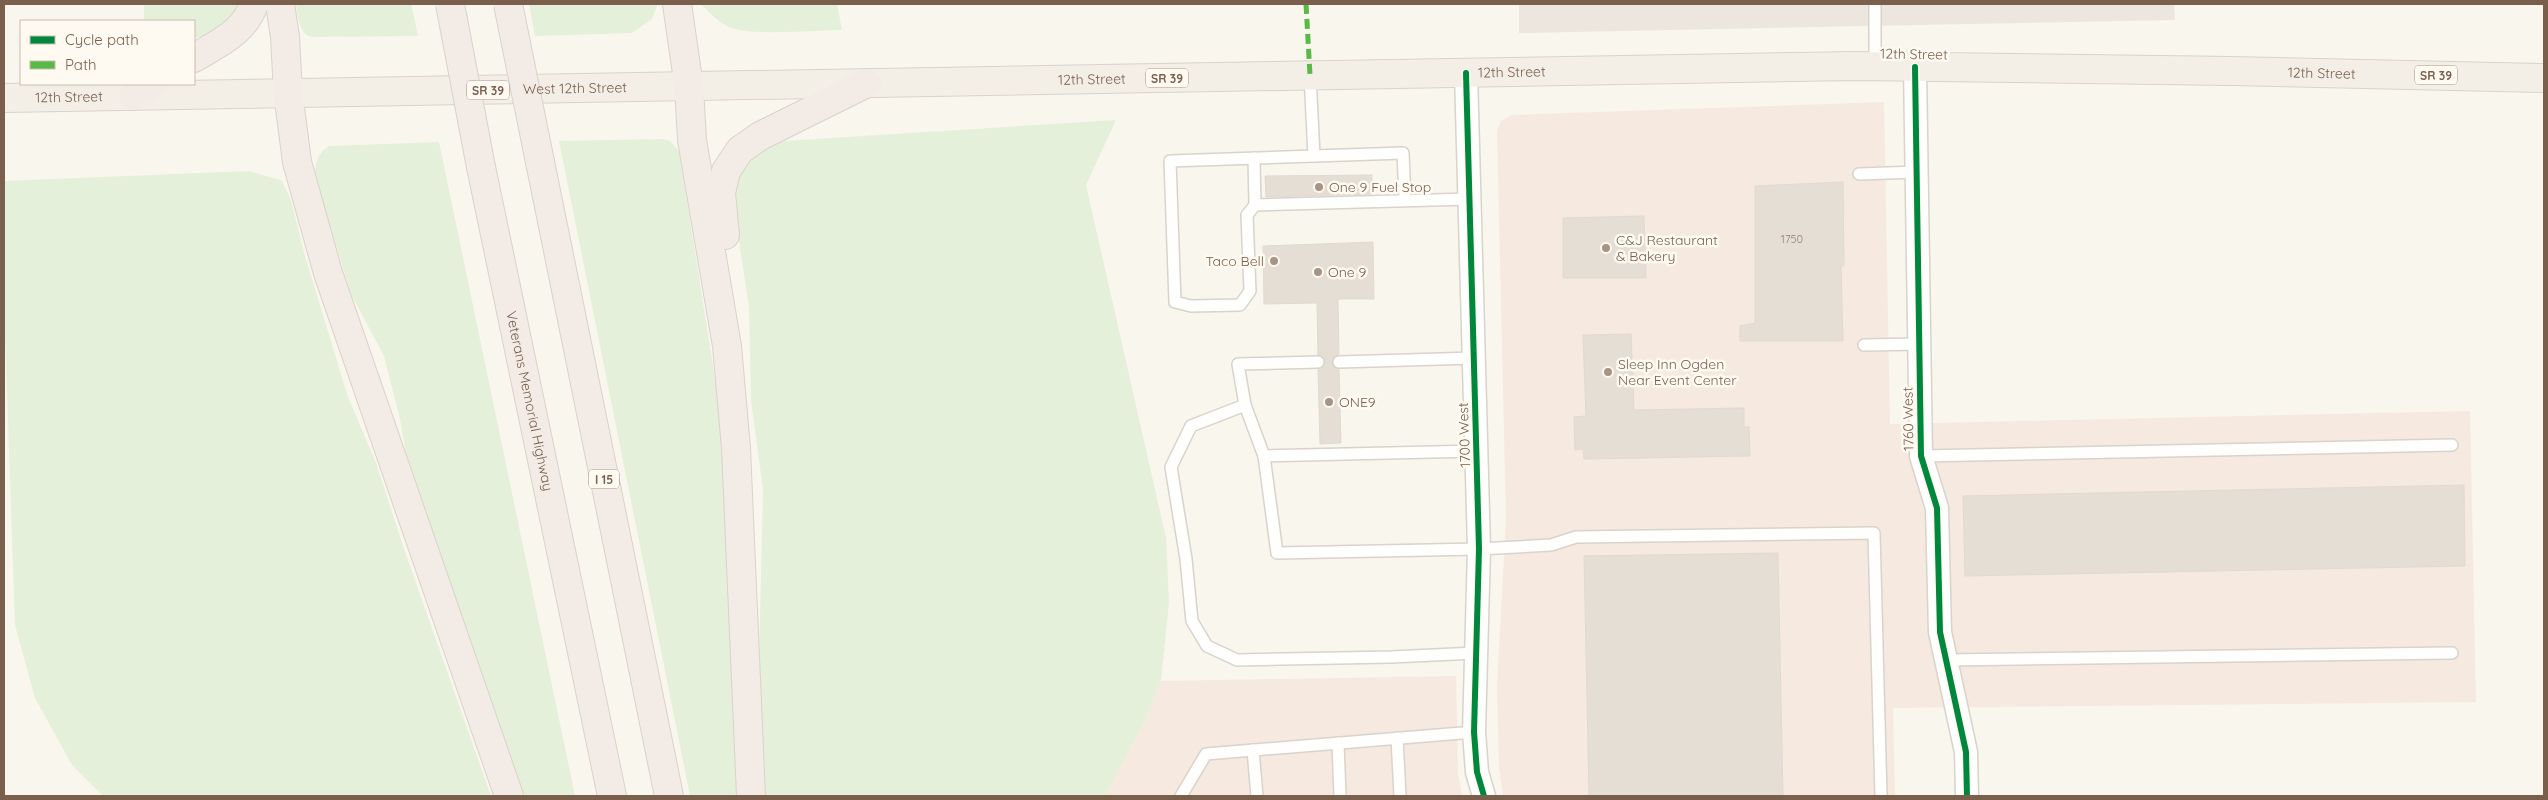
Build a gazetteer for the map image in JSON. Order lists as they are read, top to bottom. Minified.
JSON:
{"streets":{"highway":["Veterans Memorial Highway","I 15"],"main road":["12th Street","SR 39","West 12th Street"],"street":["1760 West","1700 West"]},"crossings":[["12th Street","West 12th Street"],["12th Street","1760 West"],["12th Street","1700 West"]],"places":["One 9 Fuel Stop","C&J Restaurant & Bakery","Taco Bell","One 9","Sleep Inn Ogden Near Event Center","ONE9"],"house_numbers":["1750"],"legend":["Cycle path","Path"]}
